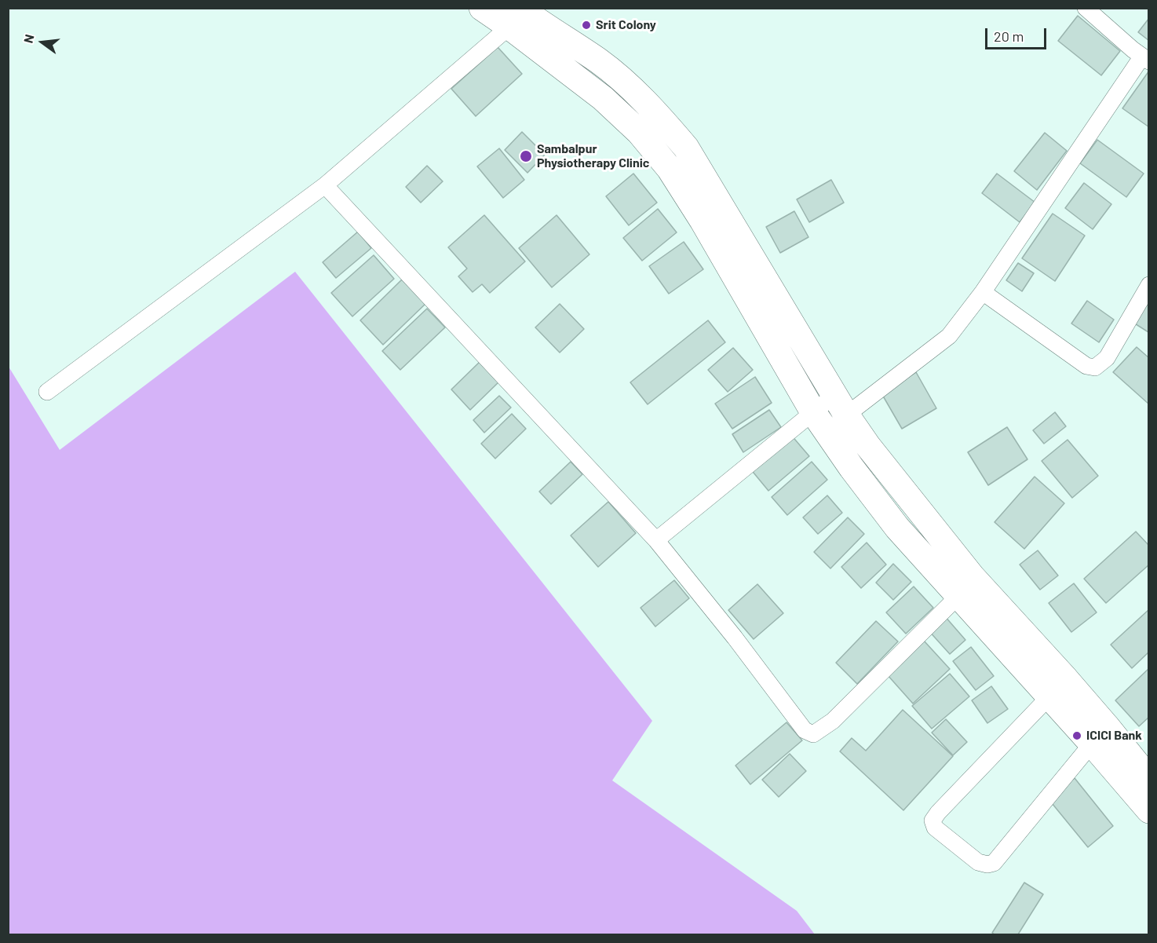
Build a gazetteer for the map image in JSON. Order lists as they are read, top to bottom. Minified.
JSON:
{"places":["Srit Colony","Sambalpur Physiotherapy Clinic","ICICI Bank"],"scale_bar":"20 m","north":"left"}
